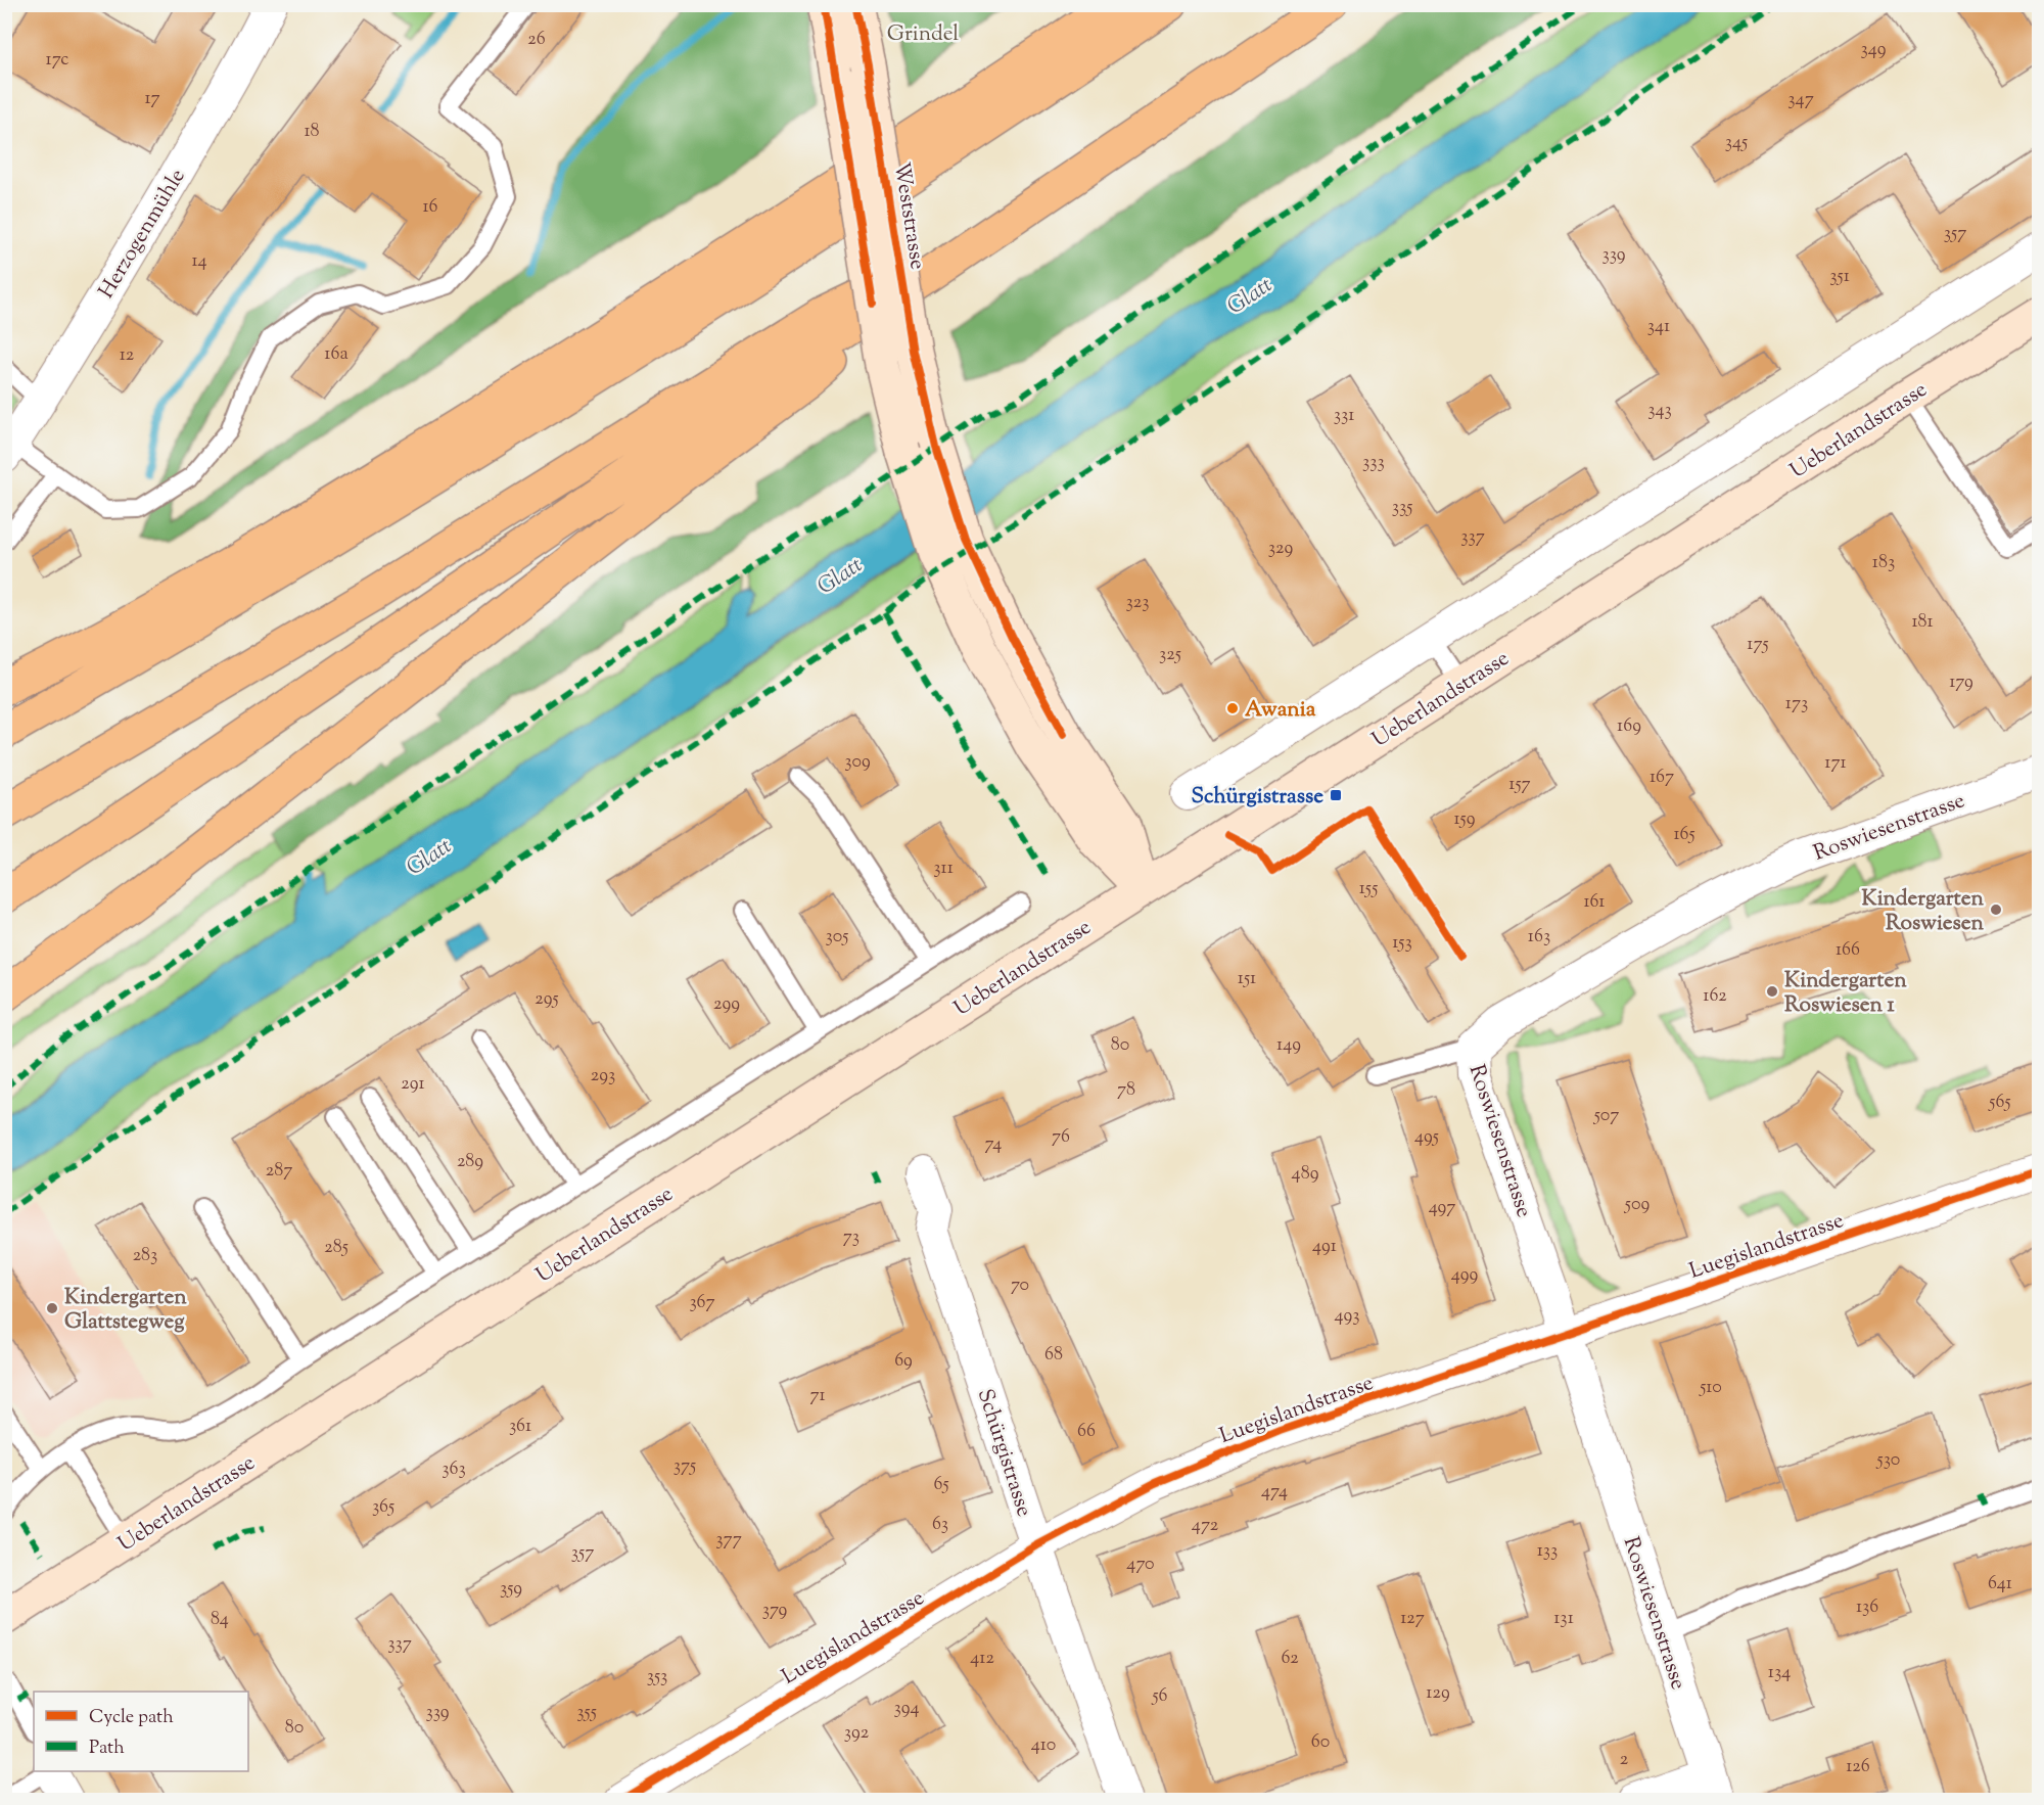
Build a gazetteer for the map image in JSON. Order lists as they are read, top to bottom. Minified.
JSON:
{"streets":{"main road":["Weststrasse","Ueberlandstrasse"],"street":["Herzogenmühle","Roswiesenstrasse","Luegislandstrasse","Schürgistrasse"]},"crossings":[["Weststrasse","Ueberlandstrasse"],["Roswiesenstrasse","Luegislandstrasse"],["Luegislandstrasse","Schürgistrasse"]],"water":["Glatt"],"parks":["Grindel"],"places":{"other":["Awania","Kindergarten Roswiesen","Kindergarten Roswiesen 1","Kindergarten Glattstegweg"],"transit":["Schürgistrasse"]},"house_numbers":["26","349","17c","17","347","18","345","16","357","339","14","351","341","16a","12","343","331","333","335","337","329","183","323","181","175","325","179","173","169","309","171","167","157","159","165","311","155","161","305","163","153","166","151","162","295","299","80","149","293","291","78","565","507","76","495","74","289","287","489","509","497","73","491","285","283","499","70","367","493","68","69","510","71","361","66","530","375","363","65","474","365","63","472","377","133","357","470","641","359","136","379","127","131","84","337","412","62","134","353","129","56","394","339","355","80","392","60","410","2","126"],"legend":["Cycle path","Path"]}
